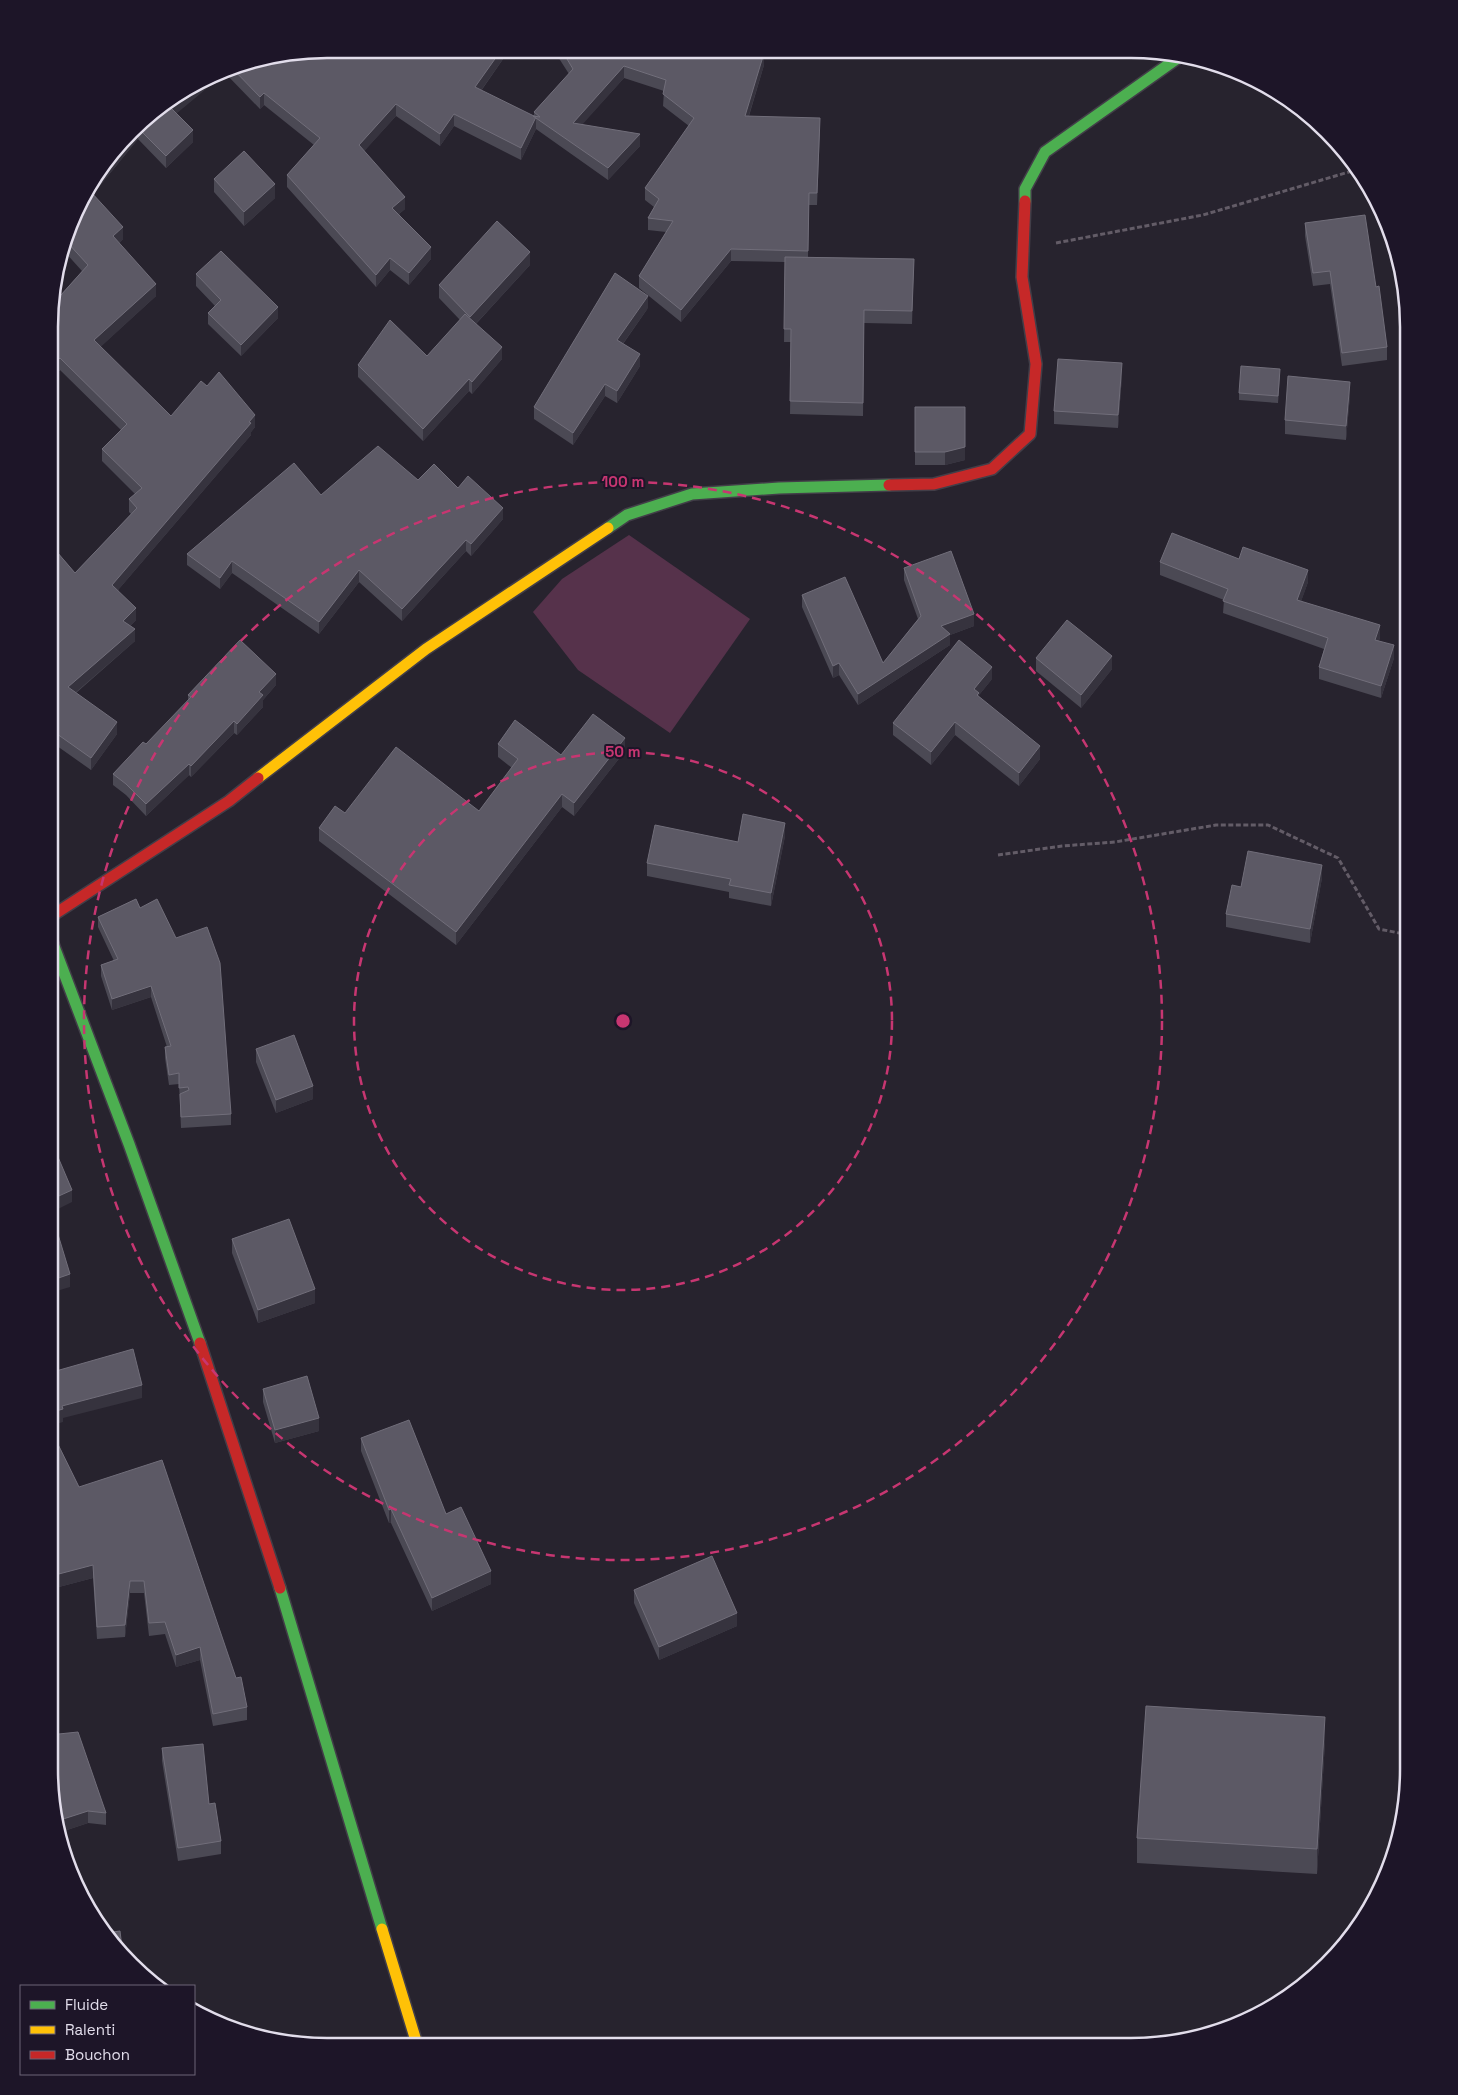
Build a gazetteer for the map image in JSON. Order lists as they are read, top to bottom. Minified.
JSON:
{"legend":["Fluide","Ralenti","Bouchon"],"rings":["100 m","50 m"]}
